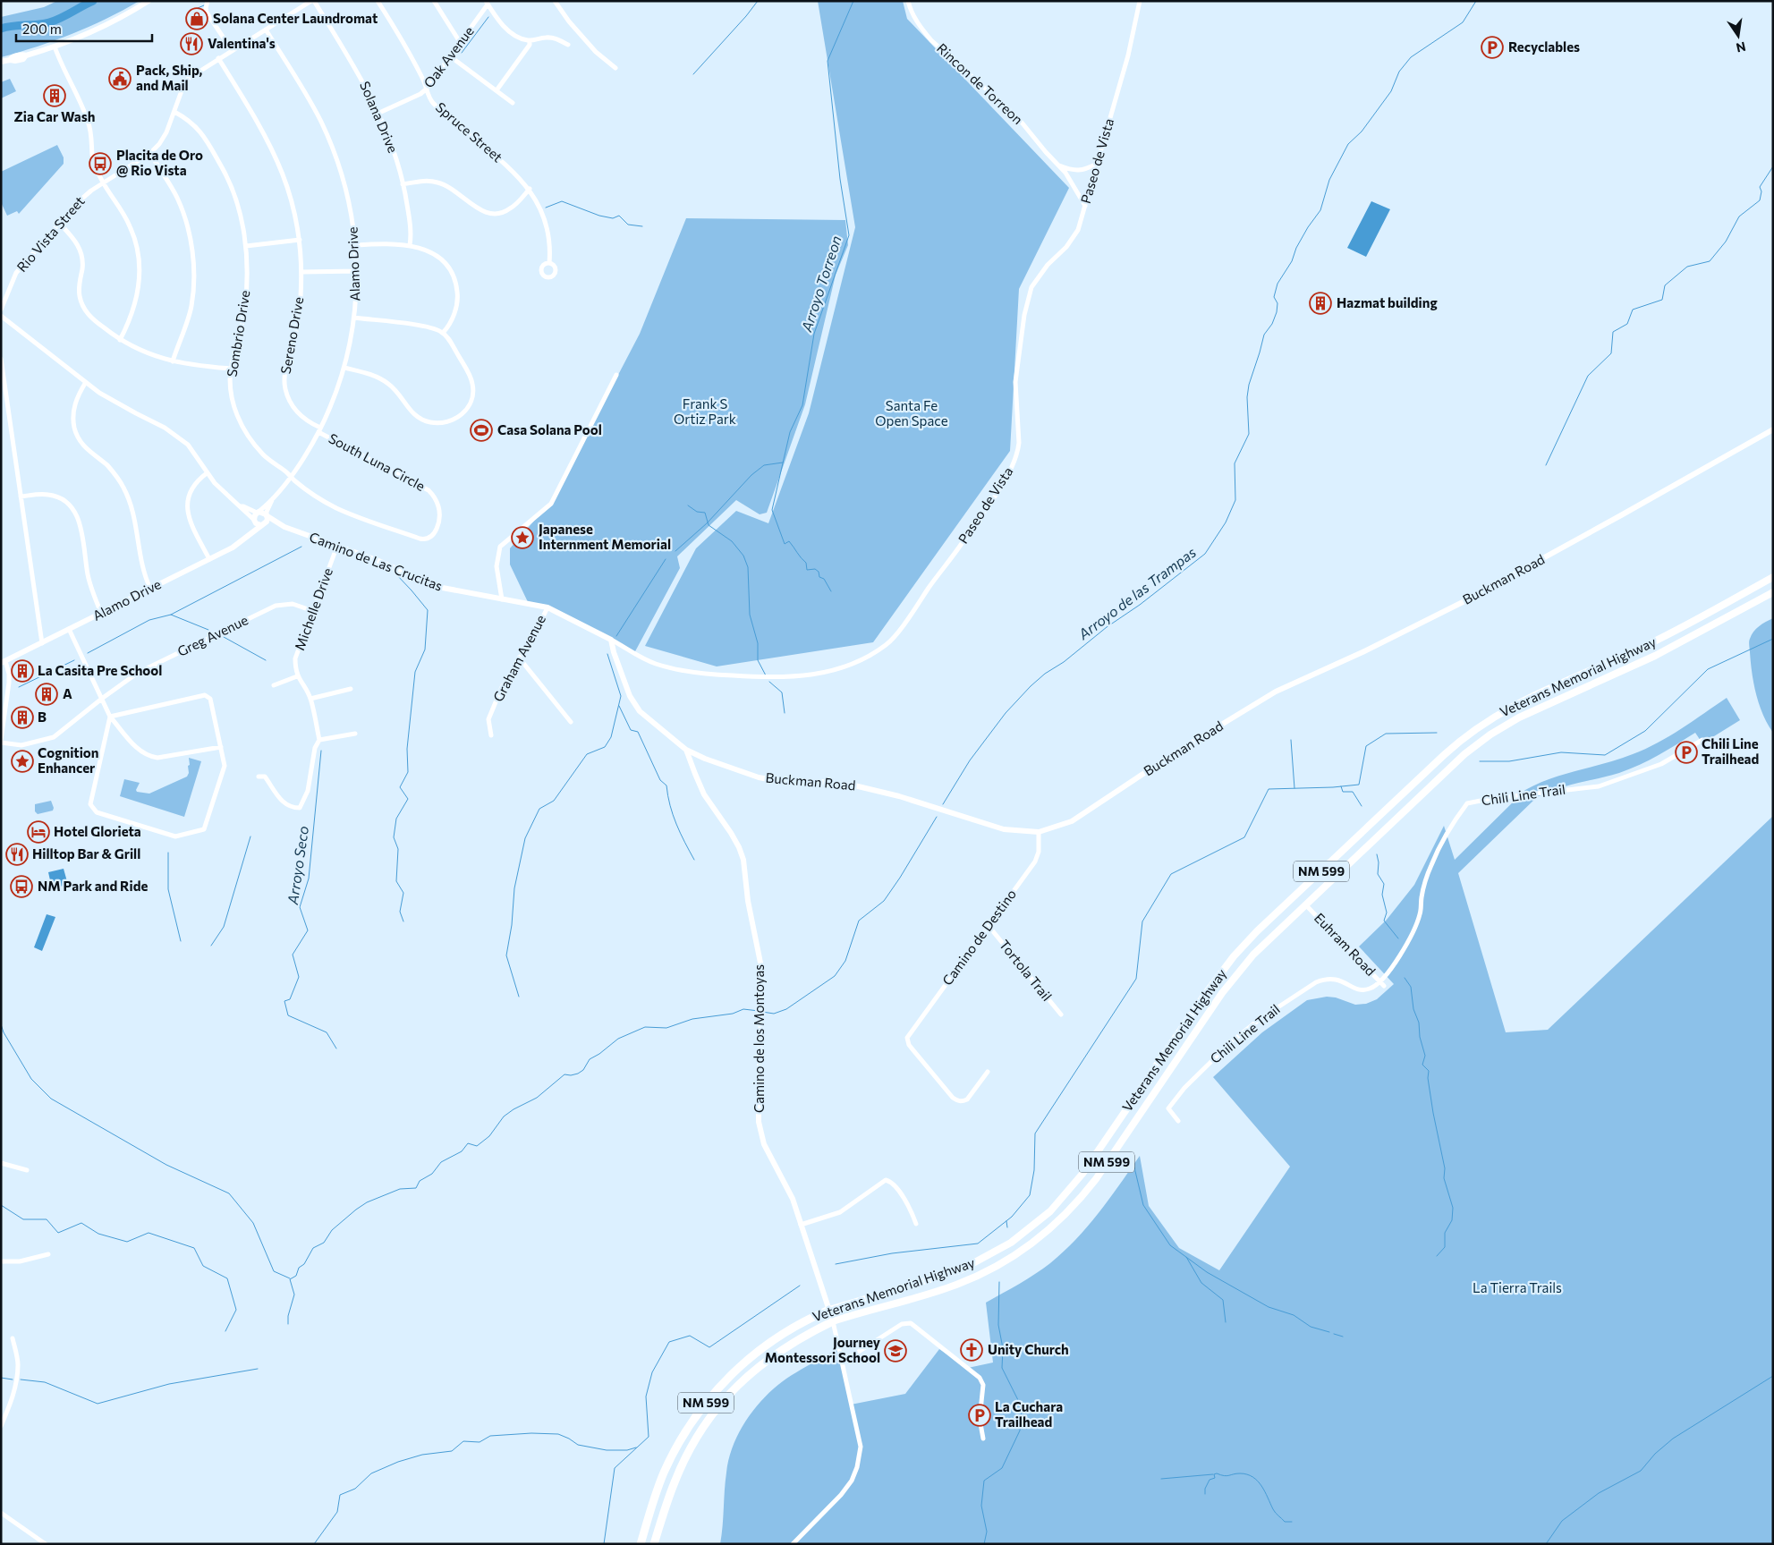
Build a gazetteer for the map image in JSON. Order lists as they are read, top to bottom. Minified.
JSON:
{"streets":{"highway":["Veterans Memorial Highway","NM 599"],"street":["Oak Avenue","Rincon de Torreon","Solana Drive","Spruce Street","Paseo de Vista","Rio Vista Street","Alamo Drive","Sombrio Drive","Sereno Drive","South Luna Circle","Camino de Las Crucitas","Buckman Road","Michelle Drive","Greg Avenue","Graham Avenue","Chili Line Trail","Camino de Destino","Euhram Road","Tortola Trail","Camino de los Montoyas"]},"crossings":[["Oak Avenue","Solana Drive"],["Oak Avenue","Spruce Street"],["Rincon de Torreon","Paseo de Vista"],["Solana Drive","Rio Vista Street"],["Paseo de Vista","Camino de Las Crucitas"],["Paseo de Vista","Buckman Road"],["Rio Vista Street","Alamo Drive"],["Rio Vista Street","Sombrio Drive"],["Rio Vista Street","Sereno Drive"],["Alamo Drive","Sombrio Drive"],["Alamo Drive","Sereno Drive"],["Alamo Drive","South Luna Circle"],["Alamo Drive","Camino de Las Crucitas"],["Sombrio Drive","South Luna Circle"],["Sereno Drive","South Luna Circle"],["Camino de Las Crucitas","Buckman Road"],["Camino de Las Crucitas","Michelle Drive"],["Camino de Las Crucitas","Graham Avenue"],["Buckman Road","Camino de Destino"],["Buckman Road","Camino de los Montoyas"],["Michelle Drive","Greg Avenue"],["Veterans Memorial Highway","Euhram Road"],["Veterans Memorial Highway","Camino de los Montoyas"],["Chili Line Trail","Euhram Road"],["Camino de Destino","Tortola Trail"]],"water":["Arroyo Torreon","Arroyo de las Trampas","Arroyo Seco"],"parks":["Frank S Ortiz Park","Santa Fe Open Space","La Tierra Trails"],"places":{"shop":["Solana Center Laundromat"],"restaurant":["Valentina's","Hilltop Bar & Grill"],"parking":["Recyclables","Chili Line Trailhead","La Cuchara Trailhead"],"public building":["Pack, Ship, and Mail"],"building":["Zia Car Wash","Hazmat building","La Casita Pre School","A","B"],"bus stop":["Placita de Oro @ Rio Vista","NM Park and Ride"],"sports":["Casa Solana Pool"],"place":["Japanese Internment Memorial","Cognition Enhancer"],"hotel":["Hotel Glorieta"],"church":["Unity Church"],"school or university":["Journey Montessori School"]},"scale_bar":"200 m","north":"bottom"}
